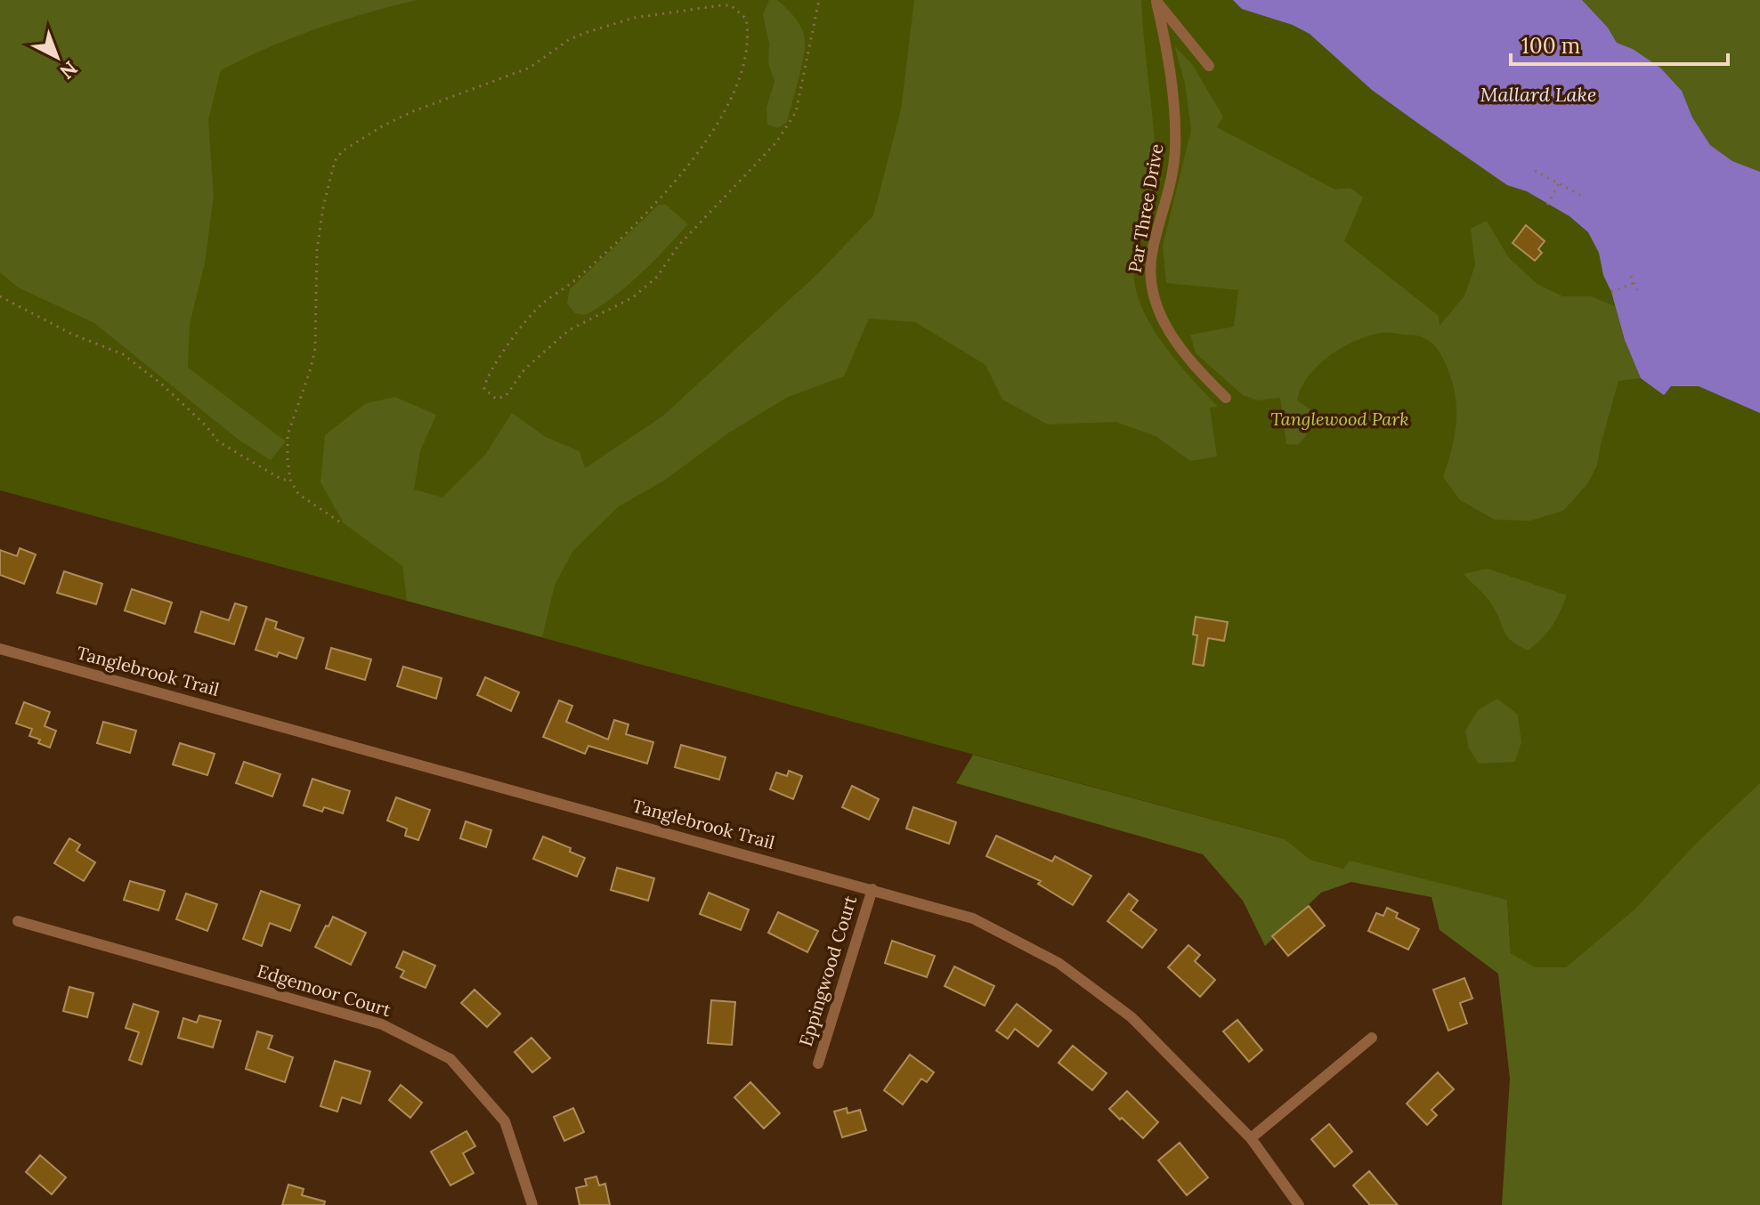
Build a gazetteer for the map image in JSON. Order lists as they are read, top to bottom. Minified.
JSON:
{"streets":{"street":["Par Three Drive","Tanglebrook Trail","Eppingwood Court","Edgemoor Court"]},"crossings":[["Tanglebrook Trail","Eppingwood Court"]],"water":["Mallard Lake"],"parks":["Tanglewood Park"],"scale_bar":"100 m","north":"bottom right"}
